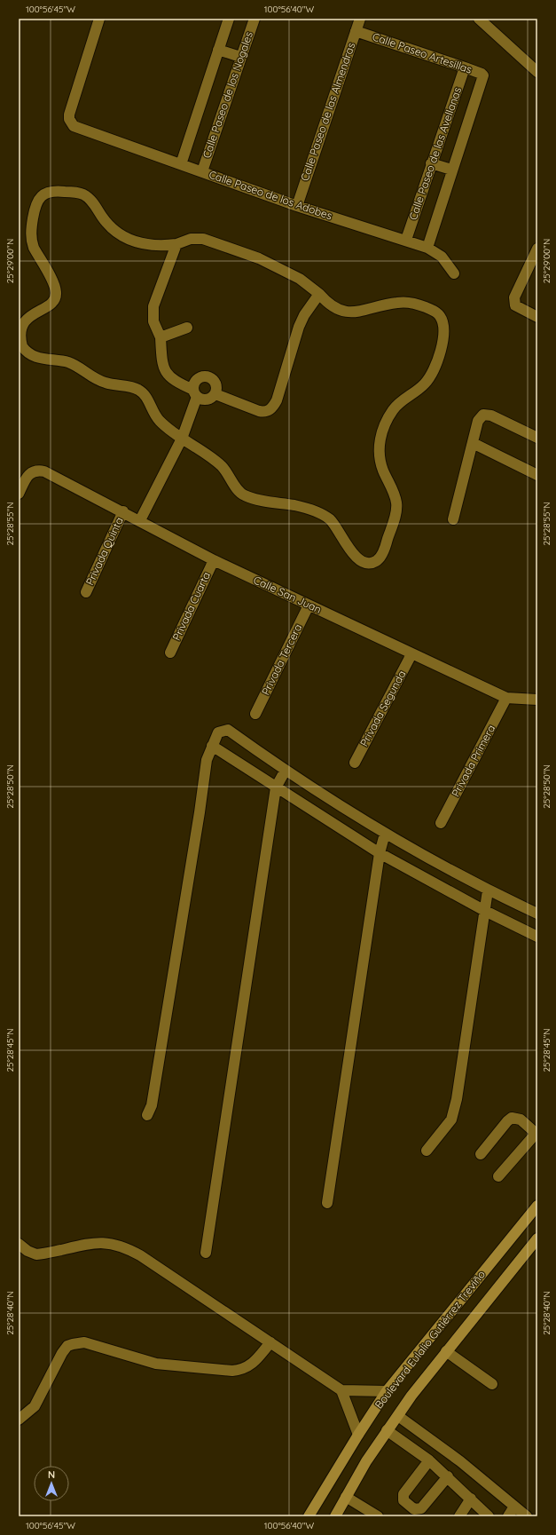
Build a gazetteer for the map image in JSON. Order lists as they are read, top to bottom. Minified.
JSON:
{"streets":{"main road":["Boulevard Eulalio Gutiérrez Treviño"],"street":["Calle Paseo Artesillas","Calle Paseo de los Nogales","Calle Paseo de las Almendras","Calle Paseo de las Avellanas","Calle Paseo de los Adobes","Privada Quinta","Calle San Juan","Privada Cuarta","Privada Tercera","Privada Segunda","Privada Primera"]},"crossings":[["Calle Paseo Artesillas","Calle Paseo de las Almendras"],["Calle Paseo Artesillas","Calle Paseo de las Avellanas"],["Calle Paseo de los Nogales","Calle Paseo de los Adobes"],["Calle Paseo de las Almendras","Calle Paseo de los Adobes"],["Calle Paseo de las Avellanas","Calle Paseo de los Adobes"],["Privada Quinta","Calle San Juan"],["Calle San Juan","Privada Cuarta"],["Calle San Juan","Privada Tercera"],["Calle San Juan","Privada Segunda"],["Calle San Juan","Privada Primera"]],"north":"top","coordinates":["100°56'45\"W","100°56'40\"W","25°29'00\"N","25°28'55\"N","25°28'50\"N","25°28'45\"N","25°28'40\"N"]}
